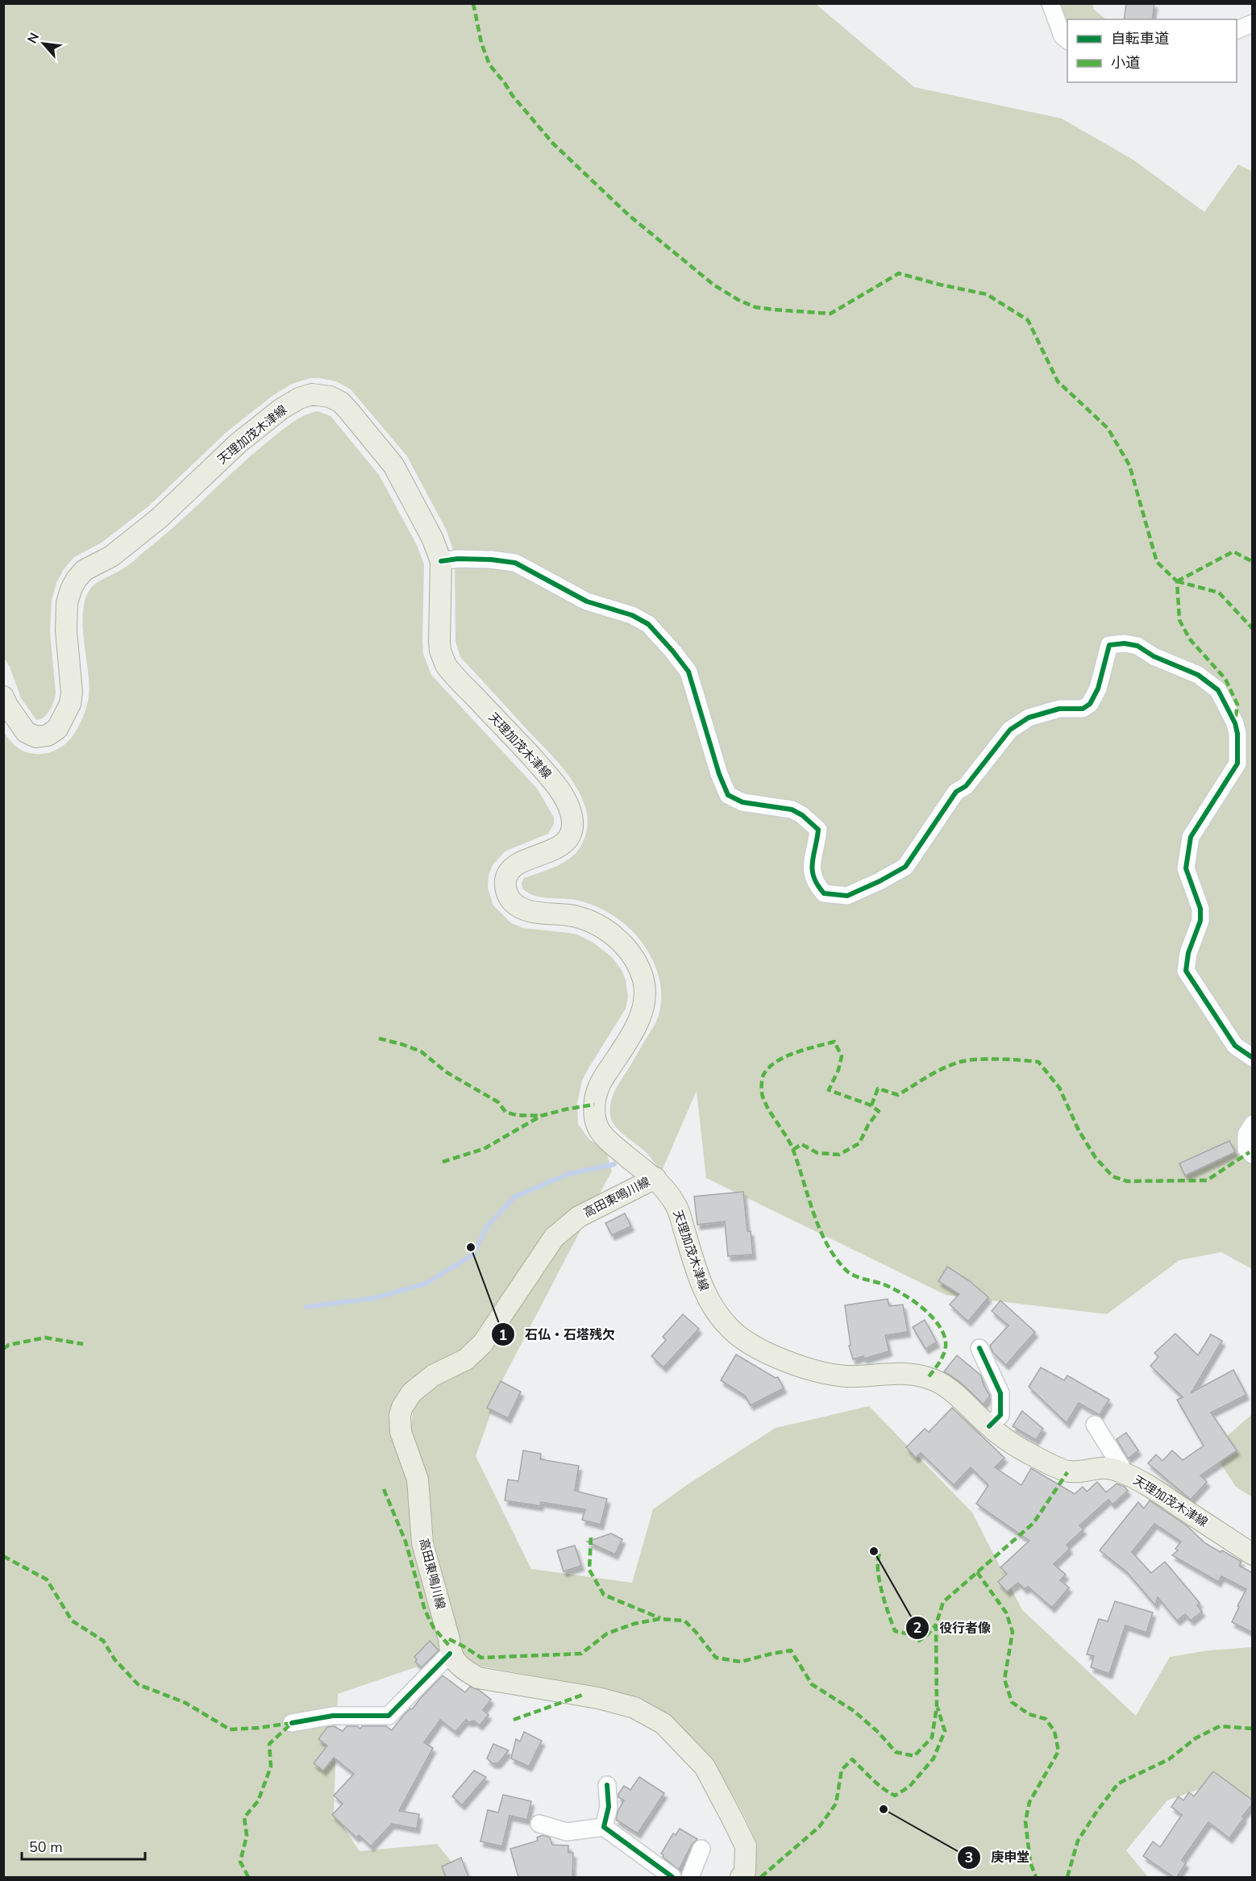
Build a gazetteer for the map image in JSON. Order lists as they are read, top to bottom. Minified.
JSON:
{"streets":{"main road":["天理加茂木津線","高田東鳴川線"]},"crossings":[["天理加茂木津線","高田東鳴川線"]],"places":["石仏・石塔残欠","役行者像","庚申堂"],"legend":["自転車道","小道"],"scale_bar":"50 m","north":"top left"}
